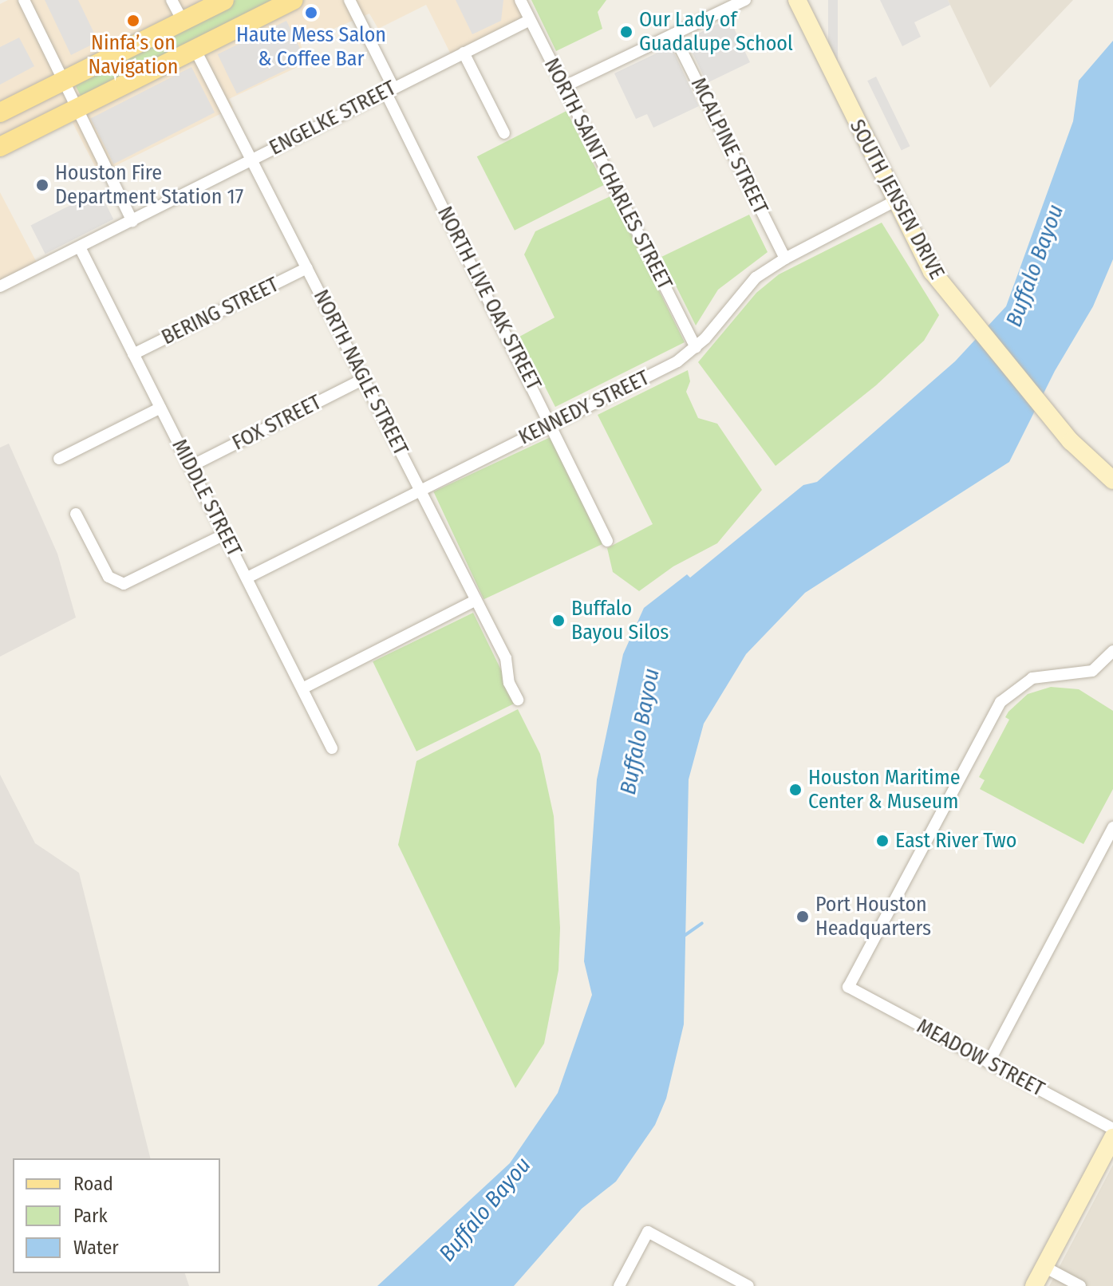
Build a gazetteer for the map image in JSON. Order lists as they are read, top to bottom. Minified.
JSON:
{"streets":{"main road":["SOUTH JENSEN DRIVE"],"street":["ENGELKE STREET","MCALPINE STREET","NORTH SAINT CHARLES STREET","NORTH LIVE OAK STREET","BERING STREET","NORTH NAGLE STREET","KENNEDY STREET","FOX STREET","MIDDLE STREET","MEADOW STREET"]},"crossings":[["ENGELKE STREET","NORTH SAINT CHARLES STREET"],["ENGELKE STREET","NORTH LIVE OAK STREET"],["ENGELKE STREET","NORTH NAGLE STREET"],["ENGELKE STREET","MIDDLE STREET"],["MCALPINE STREET","KENNEDY STREET"],["NORTH SAINT CHARLES STREET","KENNEDY STREET"],["SOUTH JENSEN DRIVE","KENNEDY STREET"],["NORTH LIVE OAK STREET","KENNEDY STREET"],["BERING STREET","NORTH NAGLE STREET"],["BERING STREET","MIDDLE STREET"],["NORTH NAGLE STREET","KENNEDY STREET"],["NORTH NAGLE STREET","FOX STREET"],["KENNEDY STREET","MIDDLE STREET"],["FOX STREET","MIDDLE STREET"]],"water":["Buffalo Bayou"],"places":["Haute Mess Salon & Coffee Bar","Ninfa’s on Navigation","Our Lady of Guadalupe School","Houston Fire Department Station 17","Buffalo Bayou Silos","Houston Maritime Center & Museum","East River Two","Port Houston Headquarters"],"legend":["Road","Park","Water"]}
